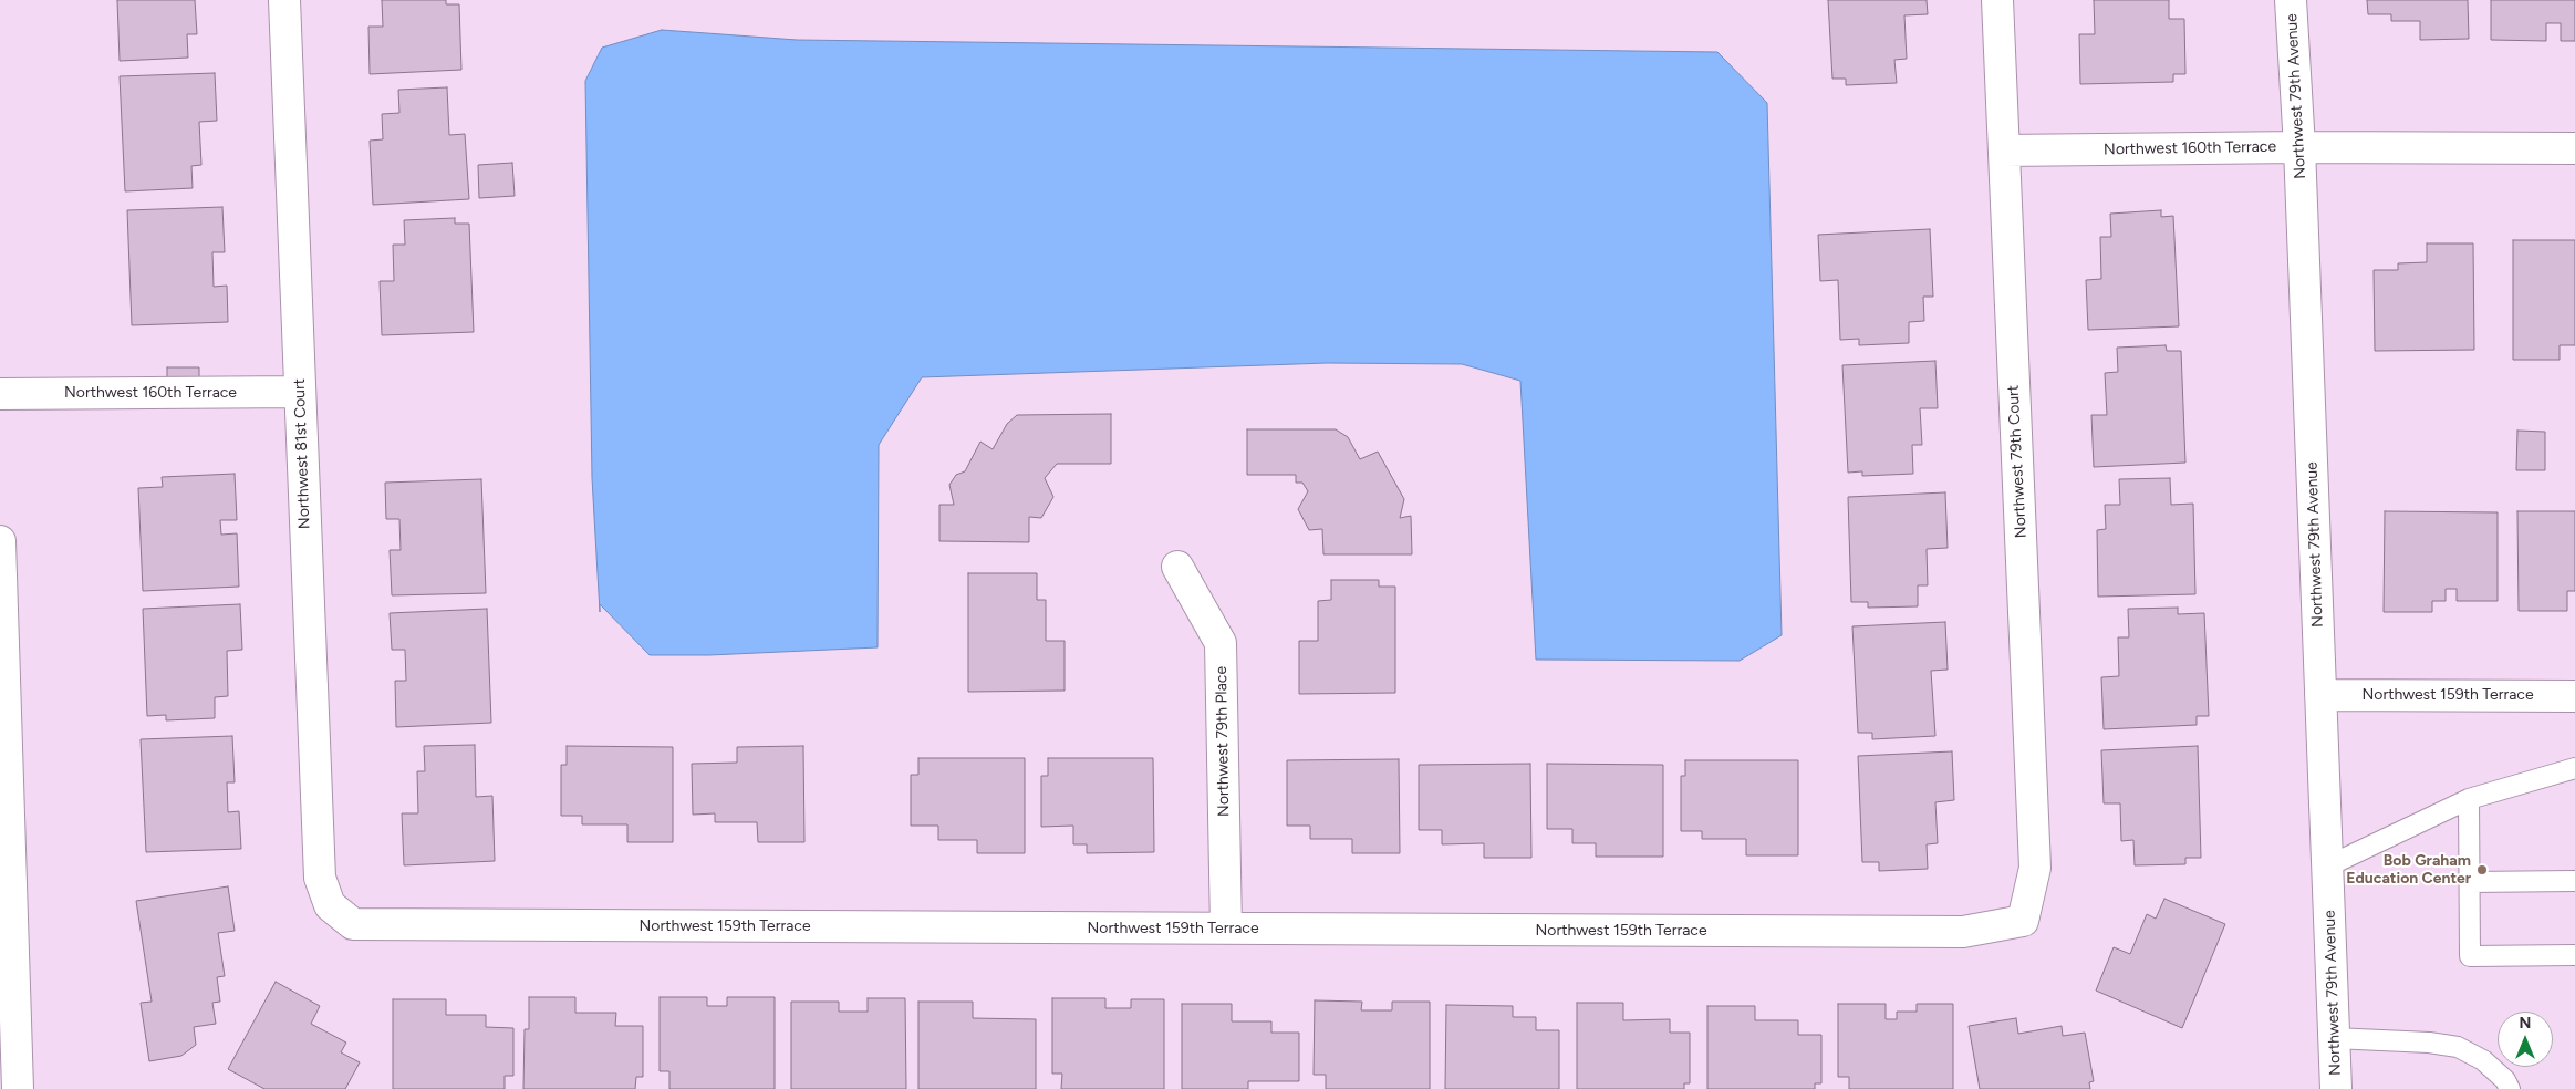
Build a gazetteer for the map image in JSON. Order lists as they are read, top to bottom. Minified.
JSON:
{"streets":{"street":["Northwest 79th Avenue","Northwest 160th Terrace","Northwest 81st Court","Northwest 79th Court","Northwest 159th Terrace","Northwest 79th Place"]},"crossings":[["Northwest 79th Avenue","Northwest 160th Terrace"],["Northwest 79th Avenue","Northwest 159th Terrace"],["Northwest 160th Terrace","Northwest 81st Court"],["Northwest 160th Terrace","Northwest 79th Court"],["Northwest 81st Court","Northwest 159th Terrace"],["Northwest 79th Court","Northwest 159th Terrace"],["Northwest 159th Terrace","Northwest 79th Place"]],"places":["Bob Graham Education Center"],"north":"top"}
